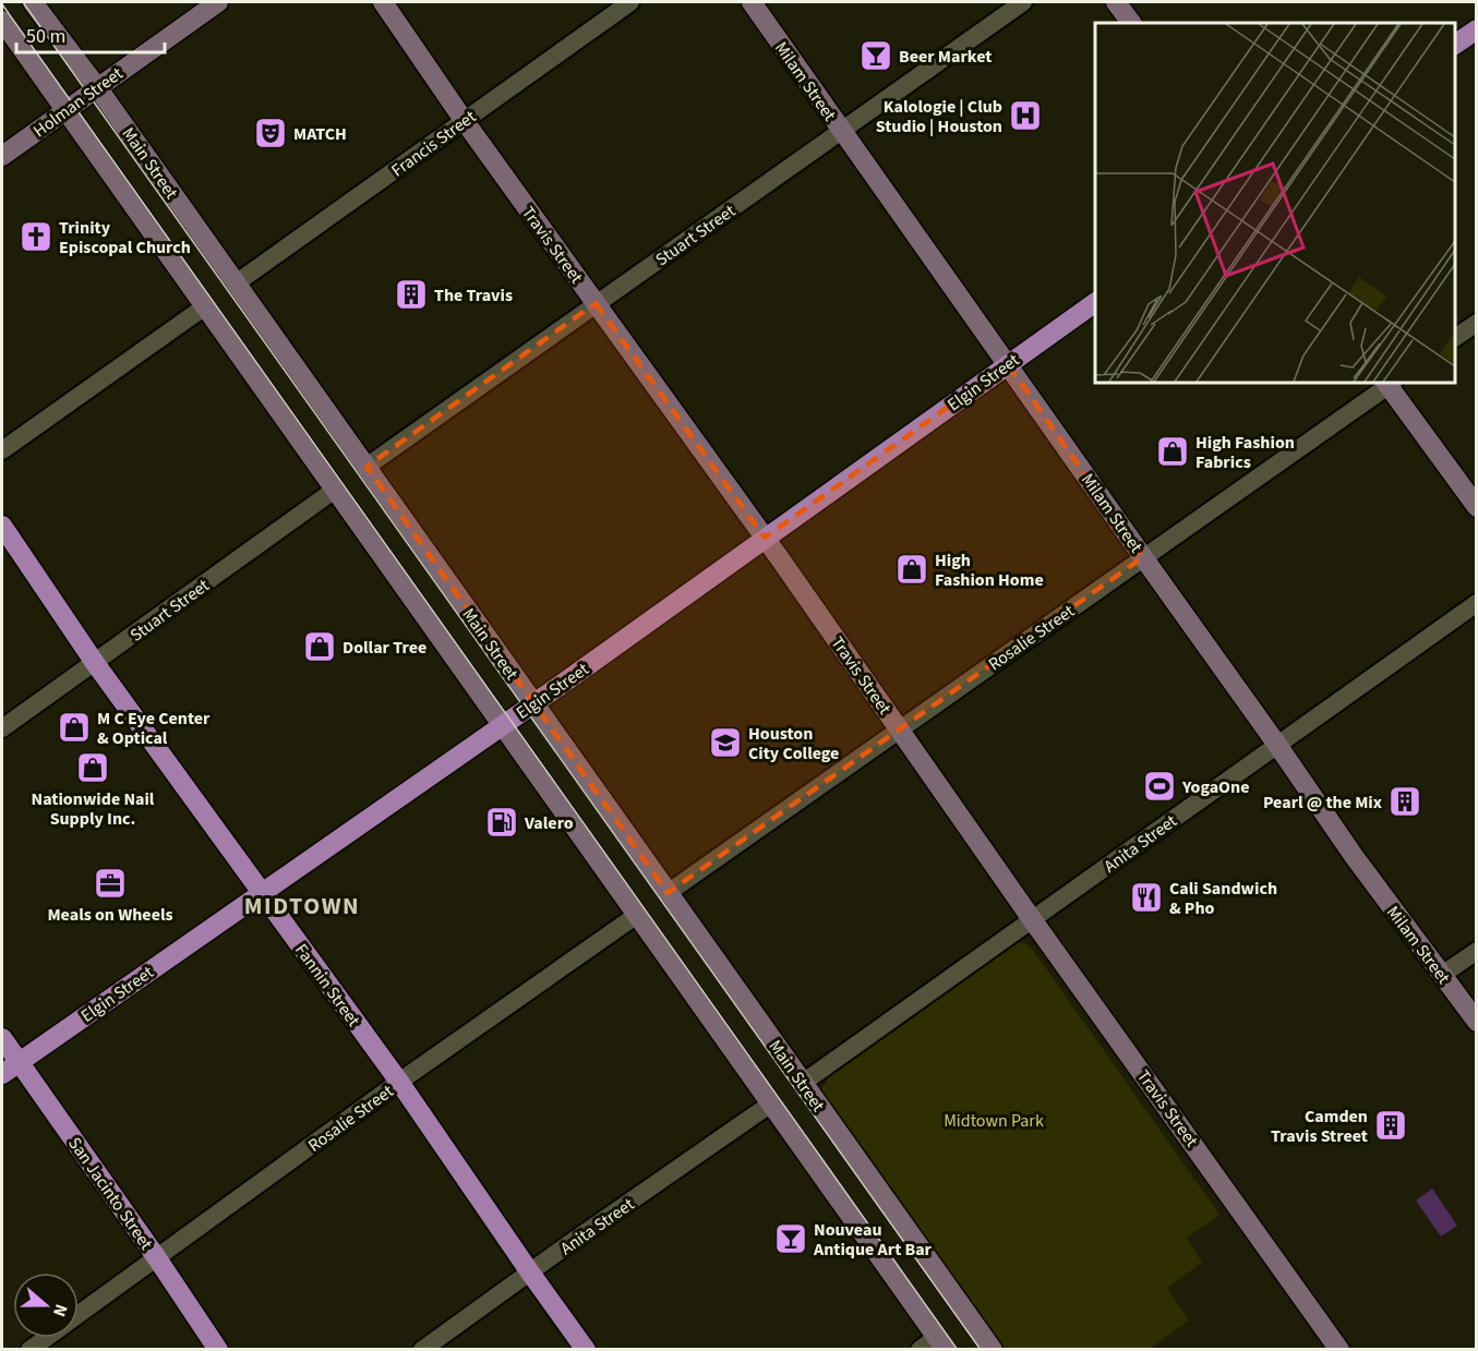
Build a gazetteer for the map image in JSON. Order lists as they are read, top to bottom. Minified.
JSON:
{"streets":{"main road":["Milam Street","Holman Street","Main Street","Travis Street","Elgin Street","Fannin Street","San Jacinto Street"],"street":["Francis Street","Stuart Street","Rosalie Street","Anita Street"]},"crossings":[["Milam Street","Stuart Street"],["Milam Street","Elgin Street"],["Milam Street","Rosalie Street"],["Milam Street","Anita Street"],["Holman Street","Main Street"],["Francis Street","Main Street"],["Francis Street","Travis Street"],["Main Street","Stuart Street"],["Main Street","Elgin Street"],["Main Street","Rosalie Street"],["Main Street","Anita Street"],["Stuart Street","Travis Street"],["Stuart Street","Fannin Street"],["Travis Street","Elgin Street"],["Travis Street","Rosalie Street"],["Travis Street","Anita Street"],["Elgin Street","Fannin Street"],["Elgin Street","San Jacinto Street"],["Rosalie Street","Fannin Street"],["Rosalie Street","San Jacinto Street"],["Anita Street","Fannin Street"]],"districts":["MIDTOWN"],"parks":["Midtown Park"],"places":{"bar":["Beer Market","Nouveau Antique Art Bar"],"hospital":["Kalologie | Club Studio | Houston"],"theatre":["MATCH"],"church":["Trinity Episcopal Church"],"building":["The Travis","Pearl @ the Mix","Camden Travis Street"],"shop":["High Fashion Fabrics","High Fashion Home","Dollar Tree","M C Eye Center & Optical","Nationwide Nail Supply Inc."],"school or university":["Houston City College"],"sports":["YogaOne"],"fuel station":["Valero"],"office":["Meals on Wheels"],"restaurant":["Cali Sandwich & Pho"]},"scale_bar":"50 m","north":"right"}
